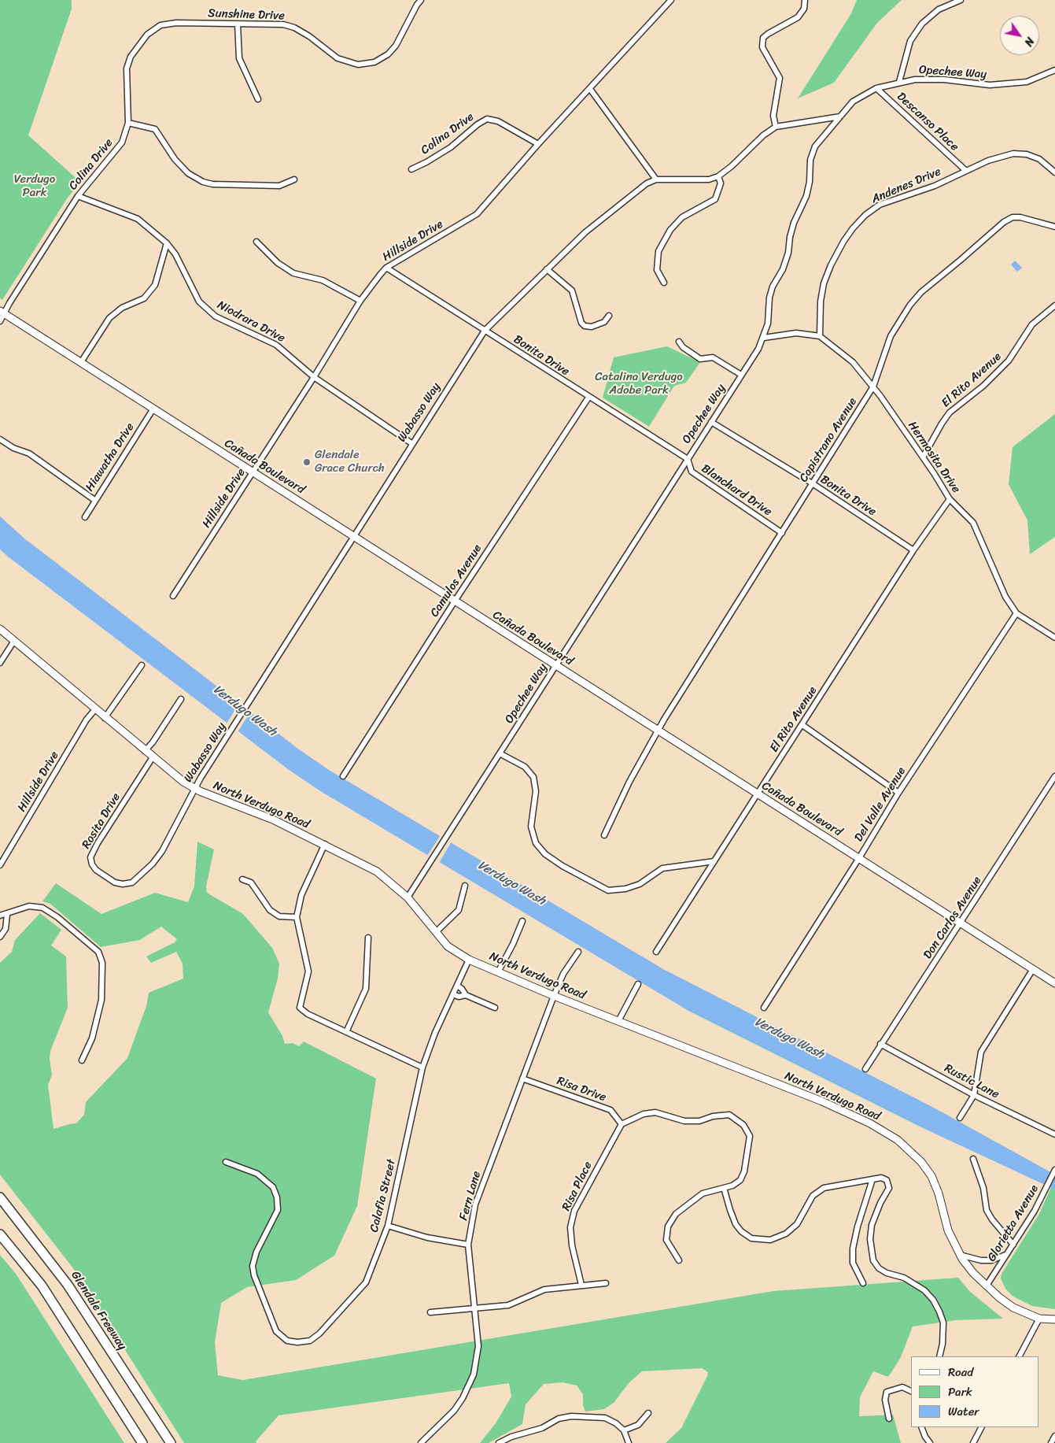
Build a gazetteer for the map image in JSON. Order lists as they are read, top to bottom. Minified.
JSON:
{"streets":{"highway":["Glendale Freeway"],"main road":["Cañada Boulevard","North Verdugo Road"],"street":["Sunshine Drive","Opechee Way","Descanso Place","Colina Drive","Andenes Drive","Hillside Drive","Niodrara Drive","Bonita Drive","El Rito Avenue","Wabasso Way","Capistrano Avenue","Hiawatha Drive","Hermosita Drive","Blanchard Drive","Camulos Avenue","Del Valle Avenue","Rosita Drive","Don Carlos Avenue","Rustic Lane","Risa Drive","Risa Place","Calafia Street","Fern Lane","Glorietta Avenue"]},"crossings":[["Sunshine Drive","Colina Drive"],["Opechee Way","Descanso Place"],["Opechee Way","Bonita Drive"],["Opechee Way","Cañada Boulevard"],["Opechee Way","Blanchard Drive"],["Opechee Way","North Verdugo Road"],["Descanso Place","Andenes Drive"],["Colina Drive","Hillside Drive"],["Colina Drive","Niodrara Drive"],["Colina Drive","Cañada Boulevard"],["Andenes Drive","Hermosita Drive"],["Hillside Drive","Niodrara Drive"],["Hillside Drive","Bonita Drive"],["Hillside Drive","Cañada Boulevard"],["Hillside Drive","North Verdugo Road"],["Niodrara Drive","Wabasso Way"],["Bonita Drive","El Rito Avenue"],["Bonita Drive","Wabasso Way"],["Bonita Drive","Capistrano Avenue"],["Bonita Drive","Blanchard Drive"],["Bonita Drive","Camulos Avenue"],["El Rito Avenue","Hermosita Drive"],["El Rito Avenue","Cañada Boulevard"],["Wabasso Way","Cañada Boulevard"],["Wabasso Way","North Verdugo Road"],["Wabasso Way","Rosita Drive"],["Capistrano Avenue","Hermosita Drive"],["Capistrano Avenue","Cañada Boulevard"],["Capistrano Avenue","Blanchard Drive"],["Hiawatha Drive","Cañada Boulevard"],["Hermosita Drive","Del Valle Avenue"],["Cañada Boulevard","Camulos Avenue"],["Cañada Boulevard","Del Valle Avenue"],["Cañada Boulevard","Don Carlos Avenue"],["North Verdugo Road","Rosita Drive"],["North Verdugo Road","Calafia Street"],["North Verdugo Road","Fern Lane"],["North Verdugo Road","Glorietta Avenue"],["Don Carlos Avenue","Rustic Lane"],["Risa Drive","Risa Place"],["Risa Drive","Fern Lane"]],"water":["Verdugo Wash"],"parks":["Verdugo Park","Catalina Verdugo Adobe Park"],"places":["Glendale Grace Church"],"legend":["Road","Park","Water"],"north":"bottom right"}
